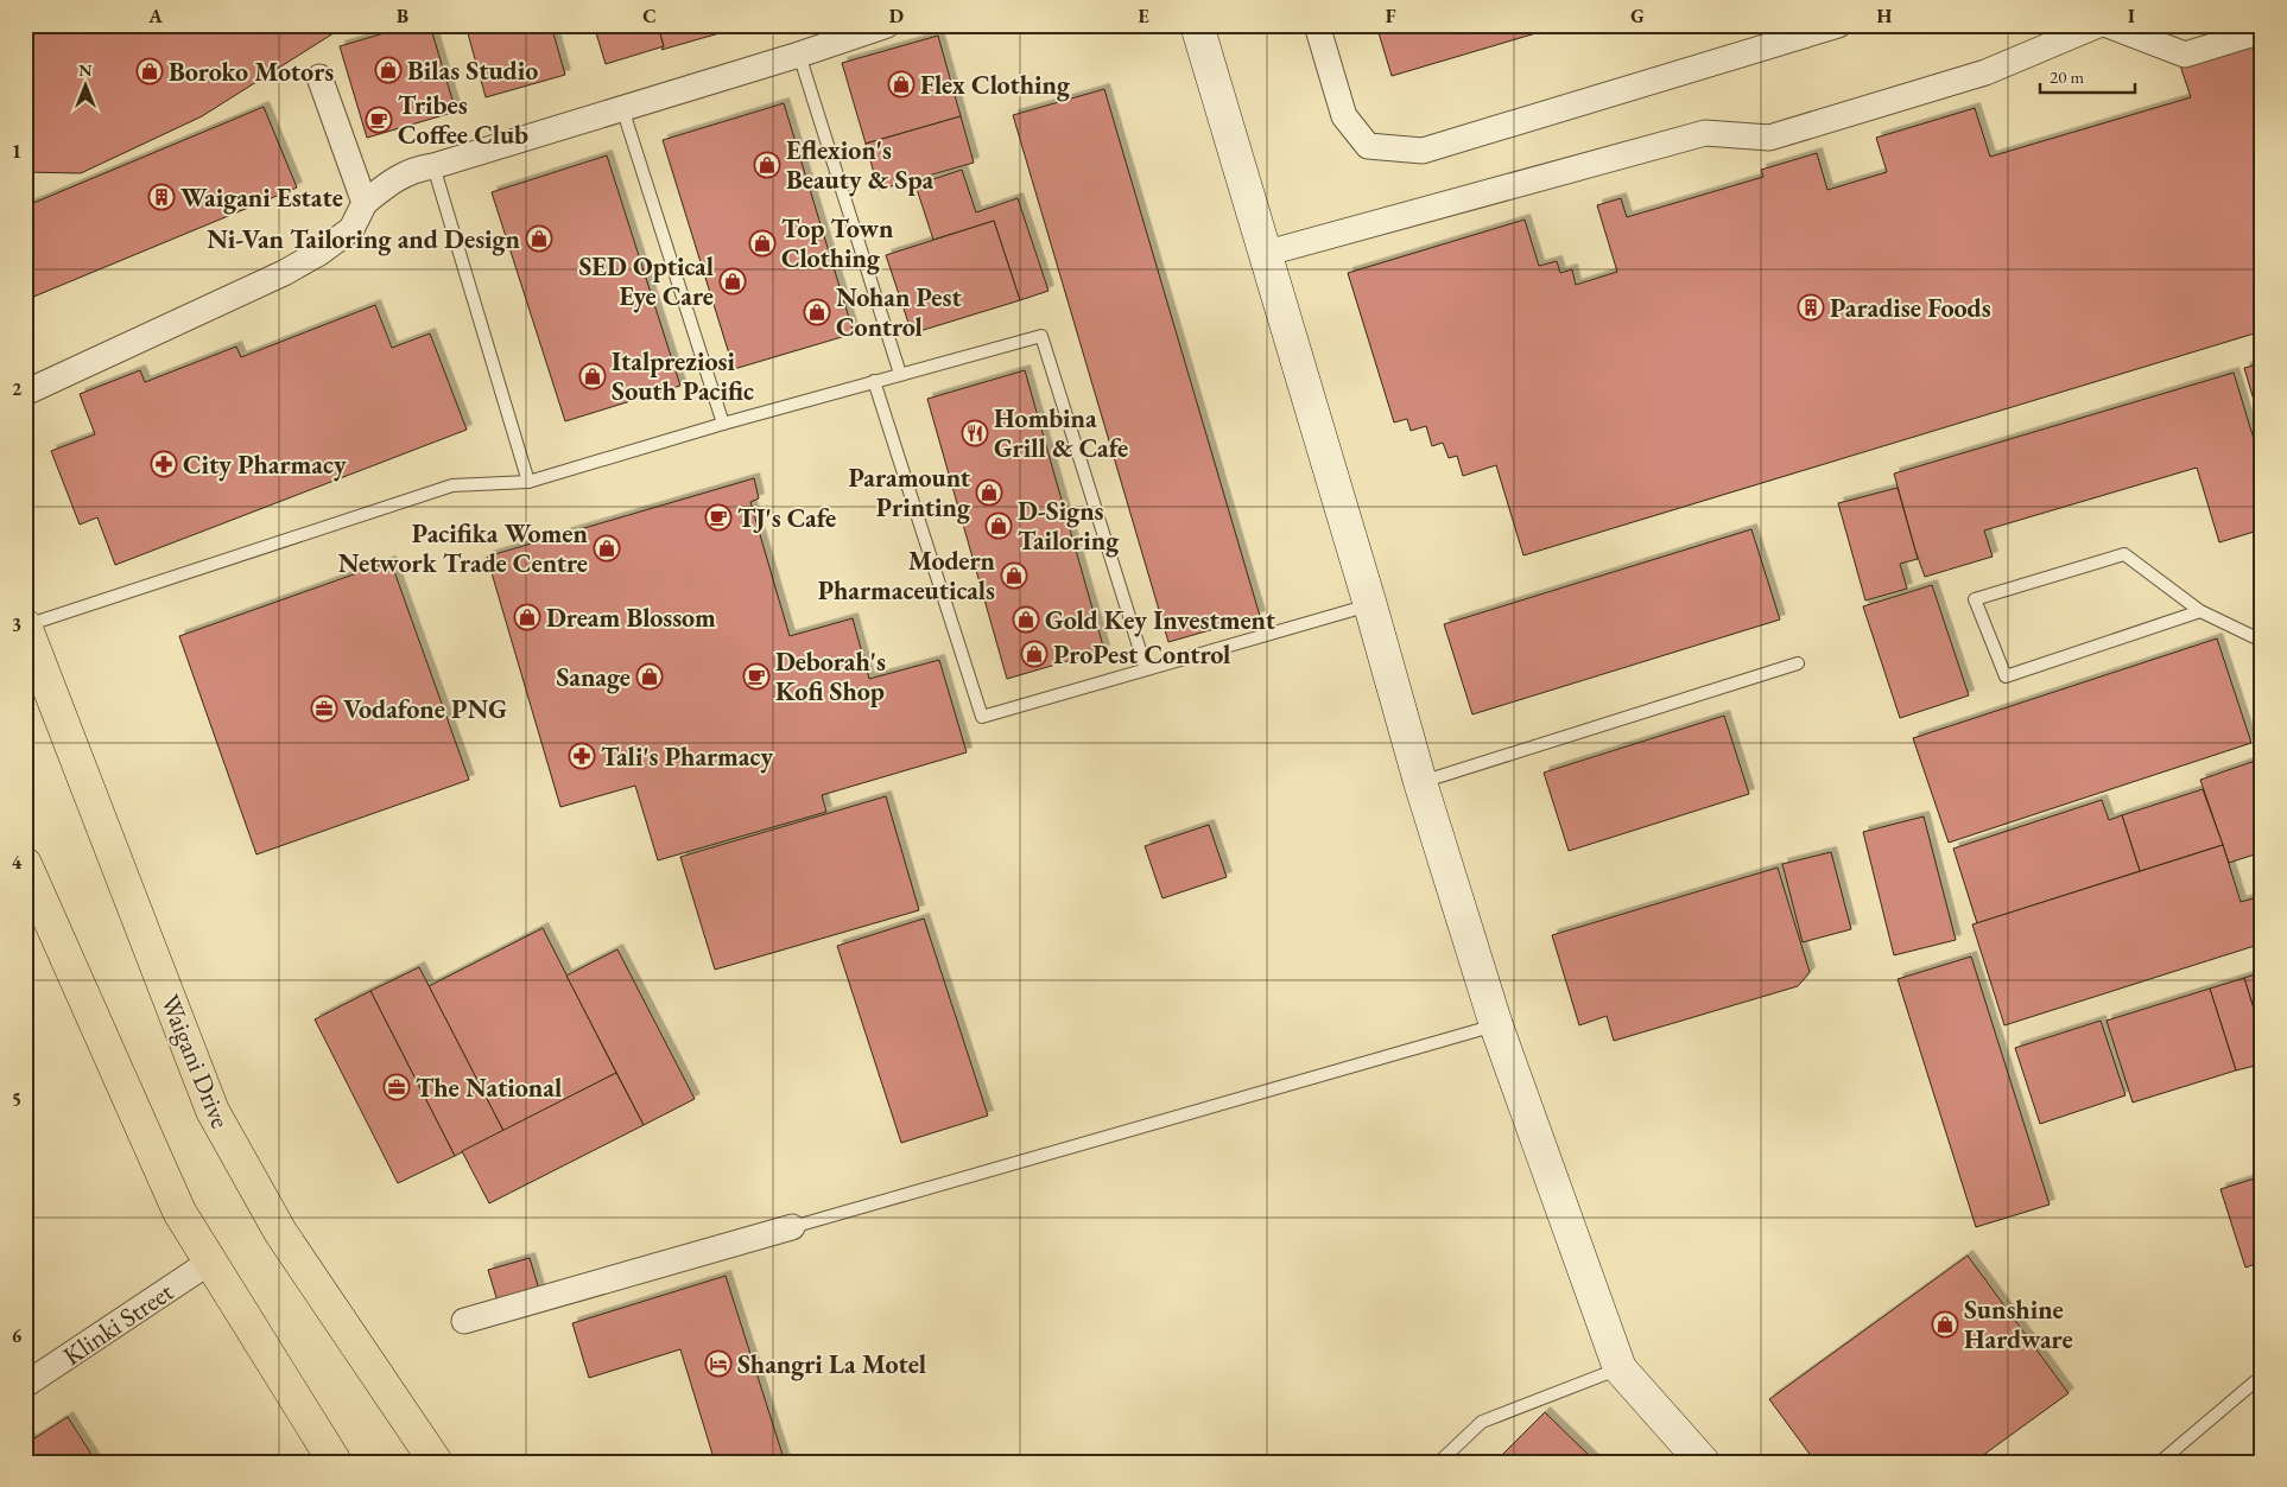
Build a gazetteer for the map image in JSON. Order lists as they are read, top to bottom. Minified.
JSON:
{"streets":{"highway":["Waigani Drive"],"street":["Klinki Street"]},"places":{"shop":["Bilas Studio","Boroko Motors","Flex Clothing","Eflexion's Beauty & Spa","Ni-Van Tailoring and Design","Top Town Clothing","SED Optical Eye Care","Nohan Pest Control","Italpreziosi South Pacific","Paramount Printing","D-Signs Tailoring","Pacifika Women Network Trade Centre","Modern Pharmaceuticals","Dream Blossom","Gold Key Investment","ProPest Control","Sanage","Sunshine Hardware"],"cafe":["Tribes Coffee Club","TJ's Cafe","Deborah's Kofi Shop"],"building":["Waigani Estate","Paradise Foods"],"restaurant":["Hombina Grill & Cafe"],"pharmacy":["City Pharmacy","Tali's Pharmacy"],"office":["Vodafone PNG","The National"],"hotel":["Shangri La Motel"]},"scale_bar":"20 m","north":"top","grid":{"columns":["A","B","C","D","E","F","G","H","I"],"rows":["1","2","3","4","5","6"]}}
